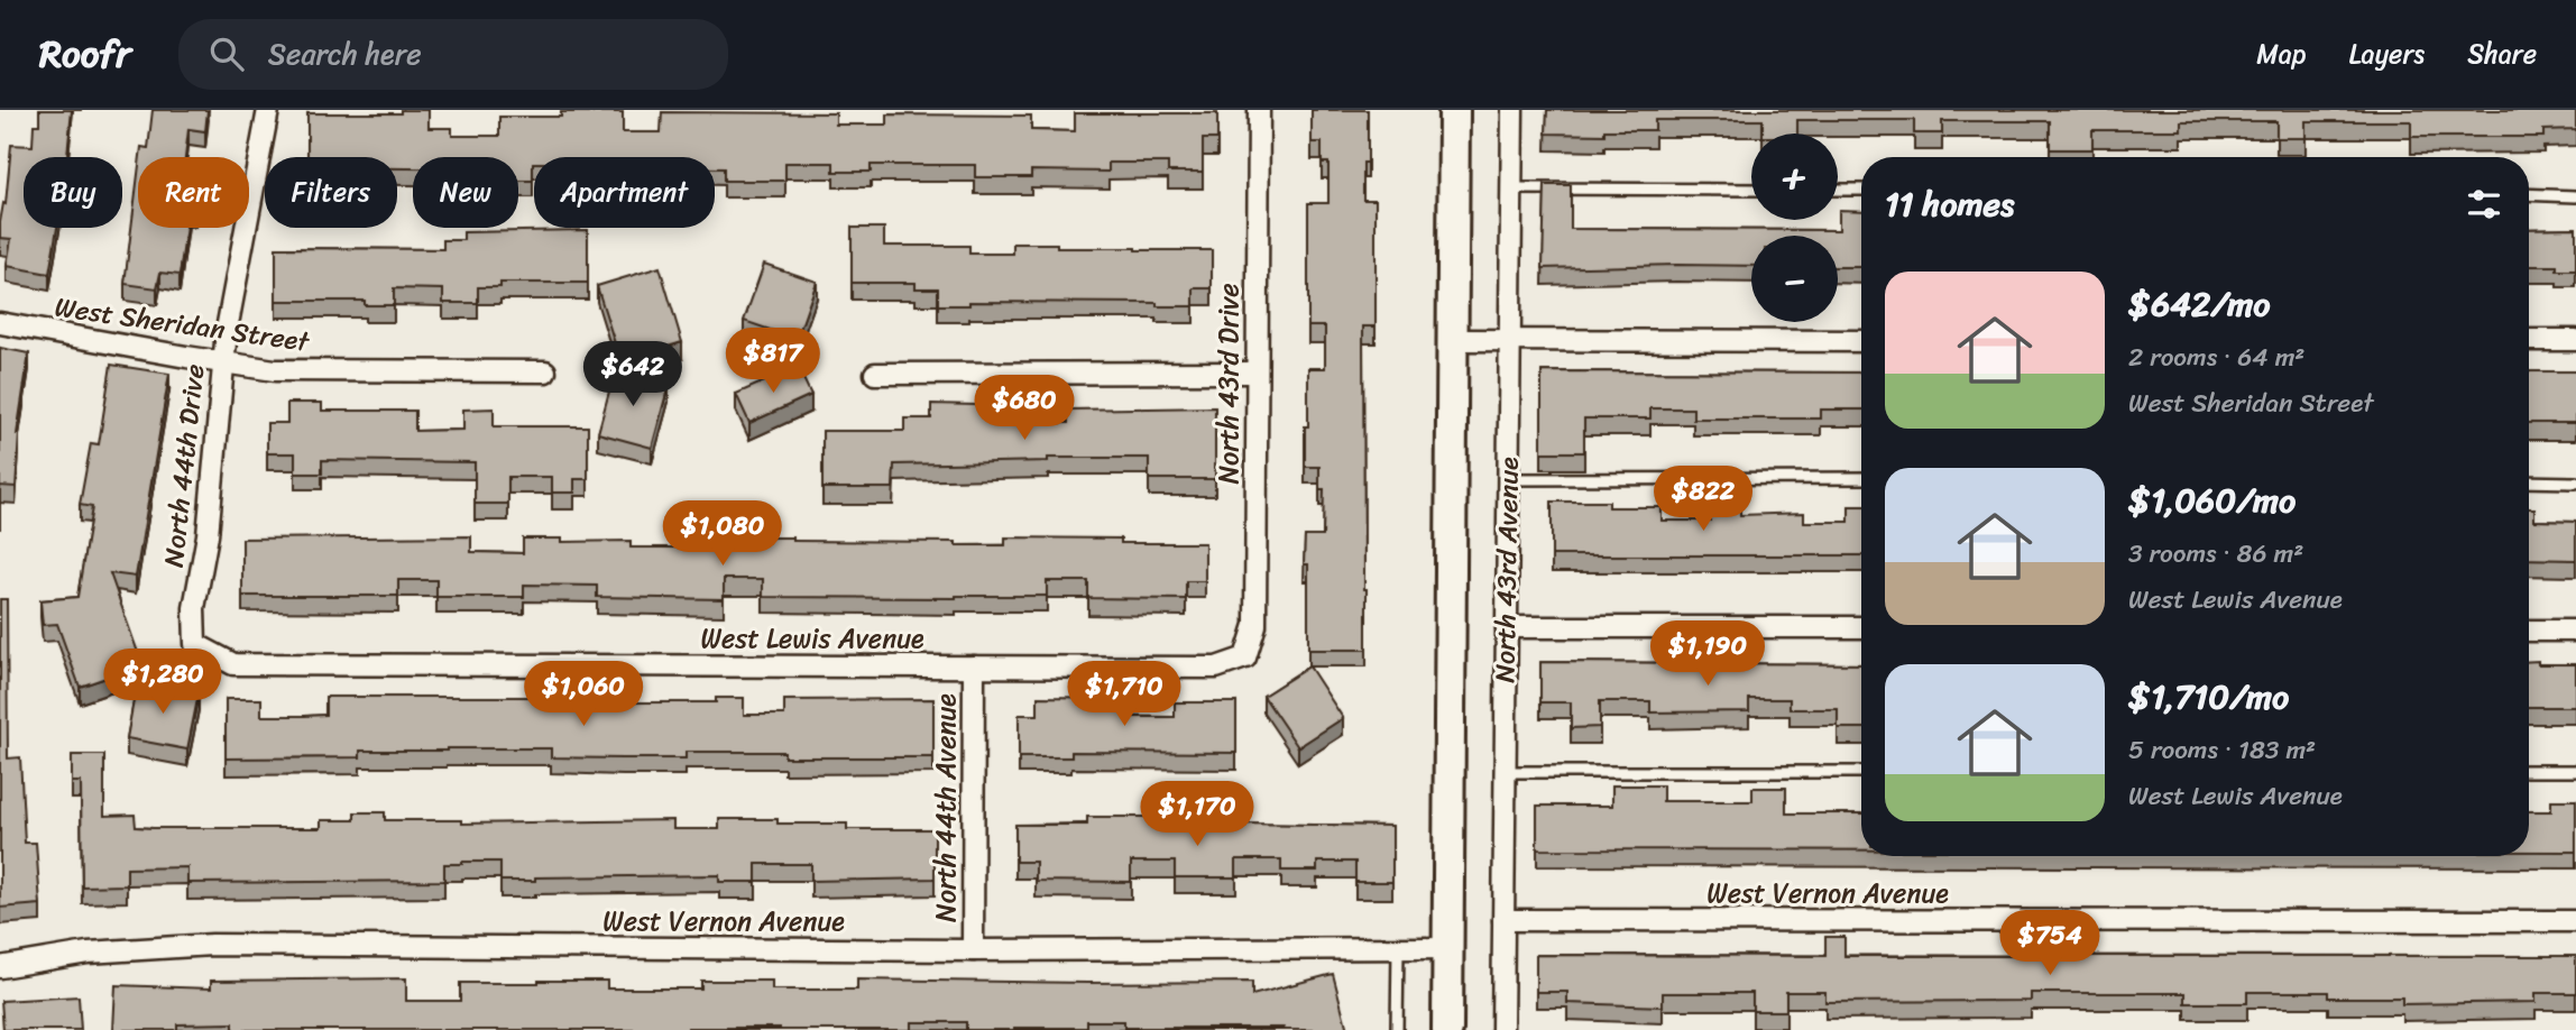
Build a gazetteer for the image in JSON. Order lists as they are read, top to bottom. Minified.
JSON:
{"streets":{"main road":["North 43rd Avenue"],"street":["West Sheridan Street","North 43rd Drive","North 44th Drive","West Lewis Avenue","North 44th Avenue","West Vernon Avenue"]},"crossings":[["West Sheridan Street","North 44th Drive"],["North 43rd Drive","West Lewis Avenue"],["North 44th Drive","West Lewis Avenue"],["North 43rd Avenue","West Vernon Avenue"],["West Lewis Avenue","North 44th Avenue"],["North 44th Avenue","West Vernon Avenue"]],"page":{"header":"Roofr","search":"Search here","nav":["Map","Layers","Share"],"map_buttons":["+","−"],"chip":["Buy","Rent","Filters","New","Apartment"],"heading":"11 homes","list":[{"name":"$642/mo","note":"2 rooms · 64 m² · West Sheridan Street"},{"name":"$1,060/mo","note":"3 rooms · 86 m² · West Lewis Avenue"},{"name":"$1,710/mo","note":"5 rooms · 183 m² · West Lewis Avenue"}],"price":["$817","$642","$680","$822","$1,080","$1,190","$1,280","$1,060","$1,710","$1,170","$754"]}}
